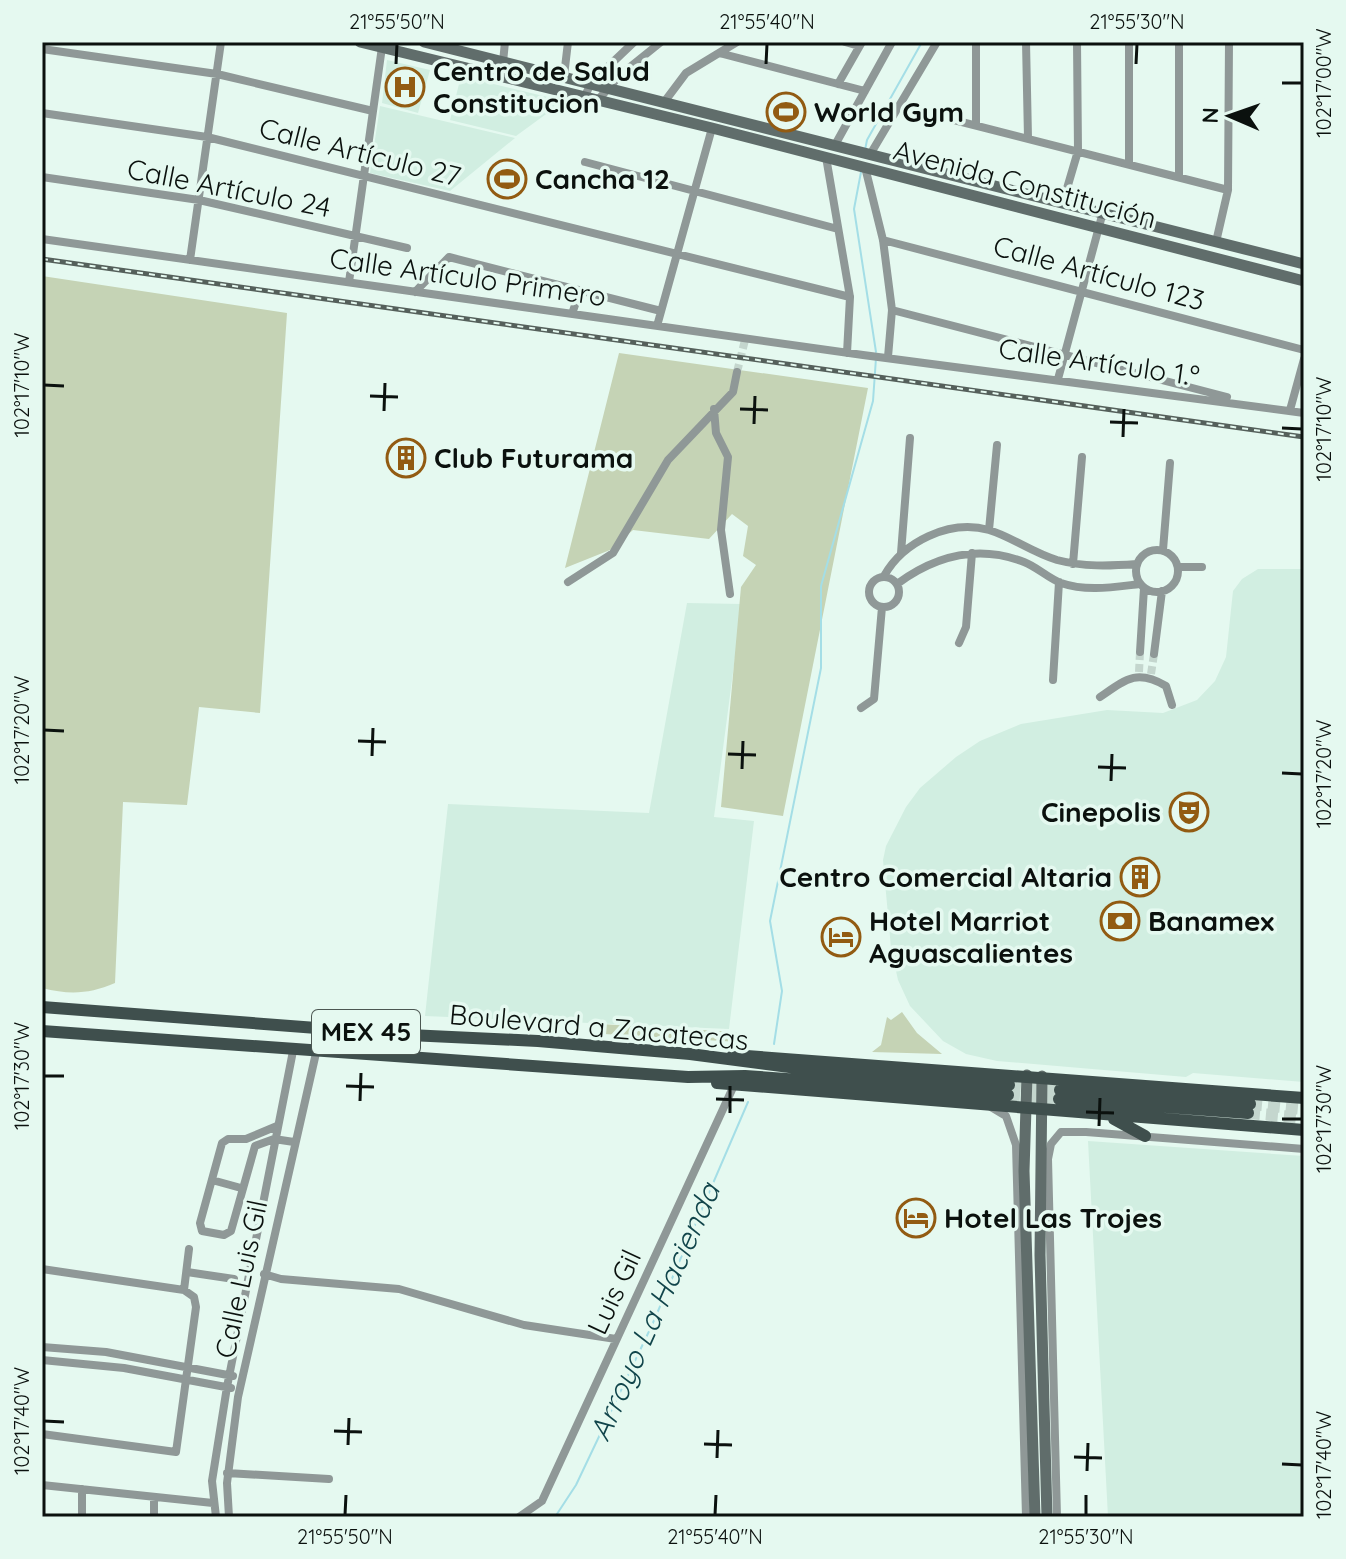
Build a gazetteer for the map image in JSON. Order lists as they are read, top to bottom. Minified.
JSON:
{"streets":{"main road":["Avenida Constitución","Boulevard a Zacatecas","MEX 45"],"street":["Calle Artículo 27","Calle Artículo 24","Calle Artículo 123","Calle Artículo Primero","Calle Artículo 1.º","Calle Luis Gil","Luis Gil"]},"crossings":[["Calle Artículo Primero","Calle Artículo 1.º"],["Boulevard a Zacatecas","Calle Luis Gil"],["Boulevard a Zacatecas","Luis Gil"]],"water":["Arroyo La Hacienda"],"places":{"hospital":["Centro de Salud Constitucion"],"sports":["World Gym","Cancha 12"],"building":["Club Futurama","Centro Comercial Altaria"],"theatre":["Cinepolis"],"bank":["Banamex"],"hotel":["Hotel Marriot Aguascalientes","Hotel Las Trojes"]},"north":"left","coordinates":["21°55'50\"N","21°55'40\"N","21°55'30\"N","102°17'00\"W","102°17'10\"W","102°17'20\"W","102°17'30\"W","102°17'40\"W"]}
